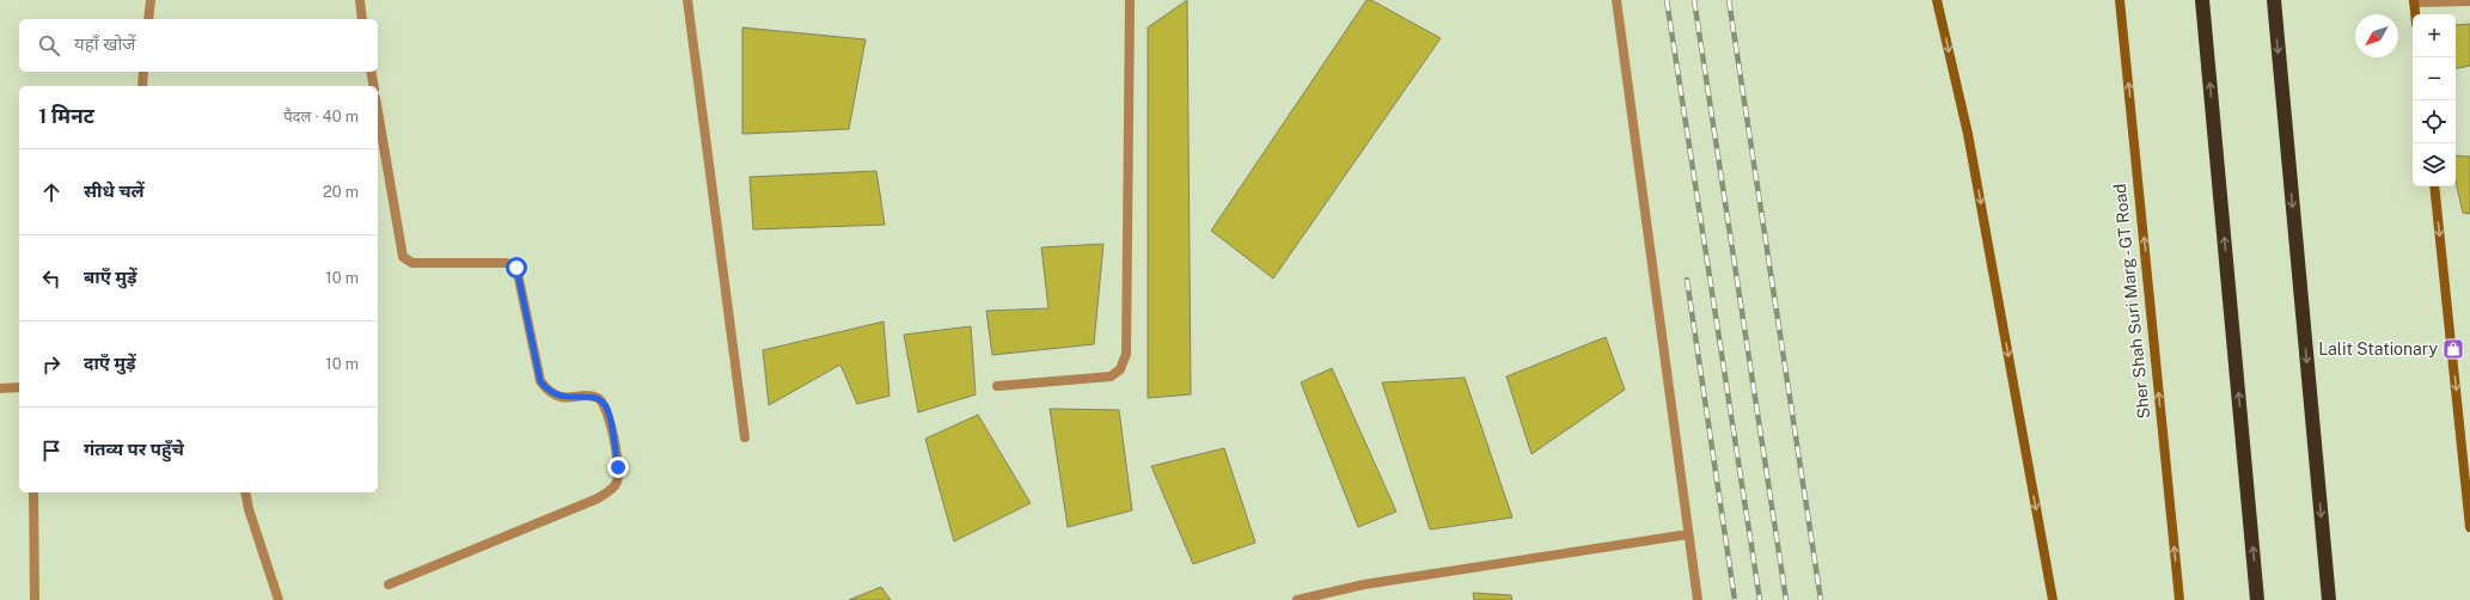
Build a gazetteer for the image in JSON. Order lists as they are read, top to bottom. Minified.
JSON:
{"streets":{"street":["Sher Shah Suri Marg - GT Road"]},"one_way":["Sher Shah Suri Marg - GT Road"],"places":{"shop":["Lalit Stationary"]},"north":"bottom left","page":{"map_buttons":["+","−"],"search":"यहाँ खोजें","heading":["1 मिनट","पैदल · 40 m"],"list":[["सीधे चलें","20 m"],["बाएँ मुड़ें","10 m"],["दाएँ मुड़ें","10 m"],"गंतव्य पर पहुँचे"]}}
